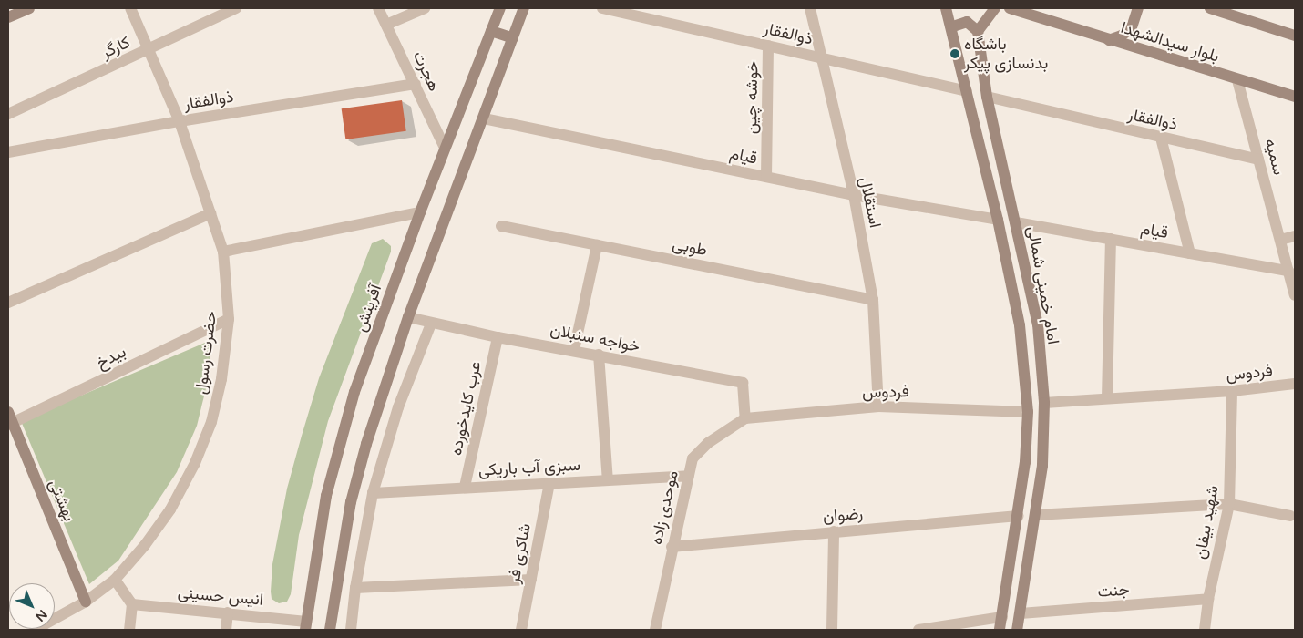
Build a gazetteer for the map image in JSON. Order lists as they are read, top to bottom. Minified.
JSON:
{"streets":{"main road":["بلوار سیدالشهدا","امام خمینی شمالی","آفرینش","بهشتی"],"street":["ذوالفقار","کارگر","هجرت","خوشه چین","قیام","سمیه","استقلال","طوبی","خواجه سنبلان","حضرت رسول","بیدخ","فردوس","عرب کایدخورده","سبزی آب باریکی","موحدی زاده","رضوان","شهید بیفان","شاکری فر","جنت","انیس حسینی"]},"crossings":[["ذوالفقار","هجرت"],["ذوالفقار","خوشه چین"],["ذوالفقار","سمیه"],["ذوالفقار","استقلال"],["ذوالفقار","امام خمینی شمالی"],["ذوالفقار","حضرت رسول"],["بلوار سیدالشهدا","سمیه"],["کارگر","حضرت رسول"],["هجرت","آفرینش"],["خوشه چین","قیام"],["قیام","سمیه"],["قیام","استقلال"],["قیام","امام خمینی شمالی"],["استقلال","طوبی"],["استقلال","فردوس"],["امام خمینی شمالی","فردوس"],["امام خمینی شمالی","رضوان"],["امام خمینی شمالی","جنت"],["آفرینش","انیس حسینی"],["خواجه سنبلان","فردوس"],["خواجه سنبلان","عرب کایدخورده"],["خواجه سنبلان","موحدی زاده"],["حضرت رسول","بیدخ"],["حضرت رسول","بهشتی"],["بیدخ","بهشتی"],["فردوس","موحدی زاده"],["فردوس","شهید بیفان"],["عرب کایدخورده","سبزی آب باریکی"],["سبزی آب باریکی","موحدی زاده"],["سبزی آب باریکی","شاکری فر"],["موحدی زاده","رضوان"],["شهید بیفان","جنت"]],"places":["باشگاه بدنسازی پیکر"],"north":"bottom right"}
